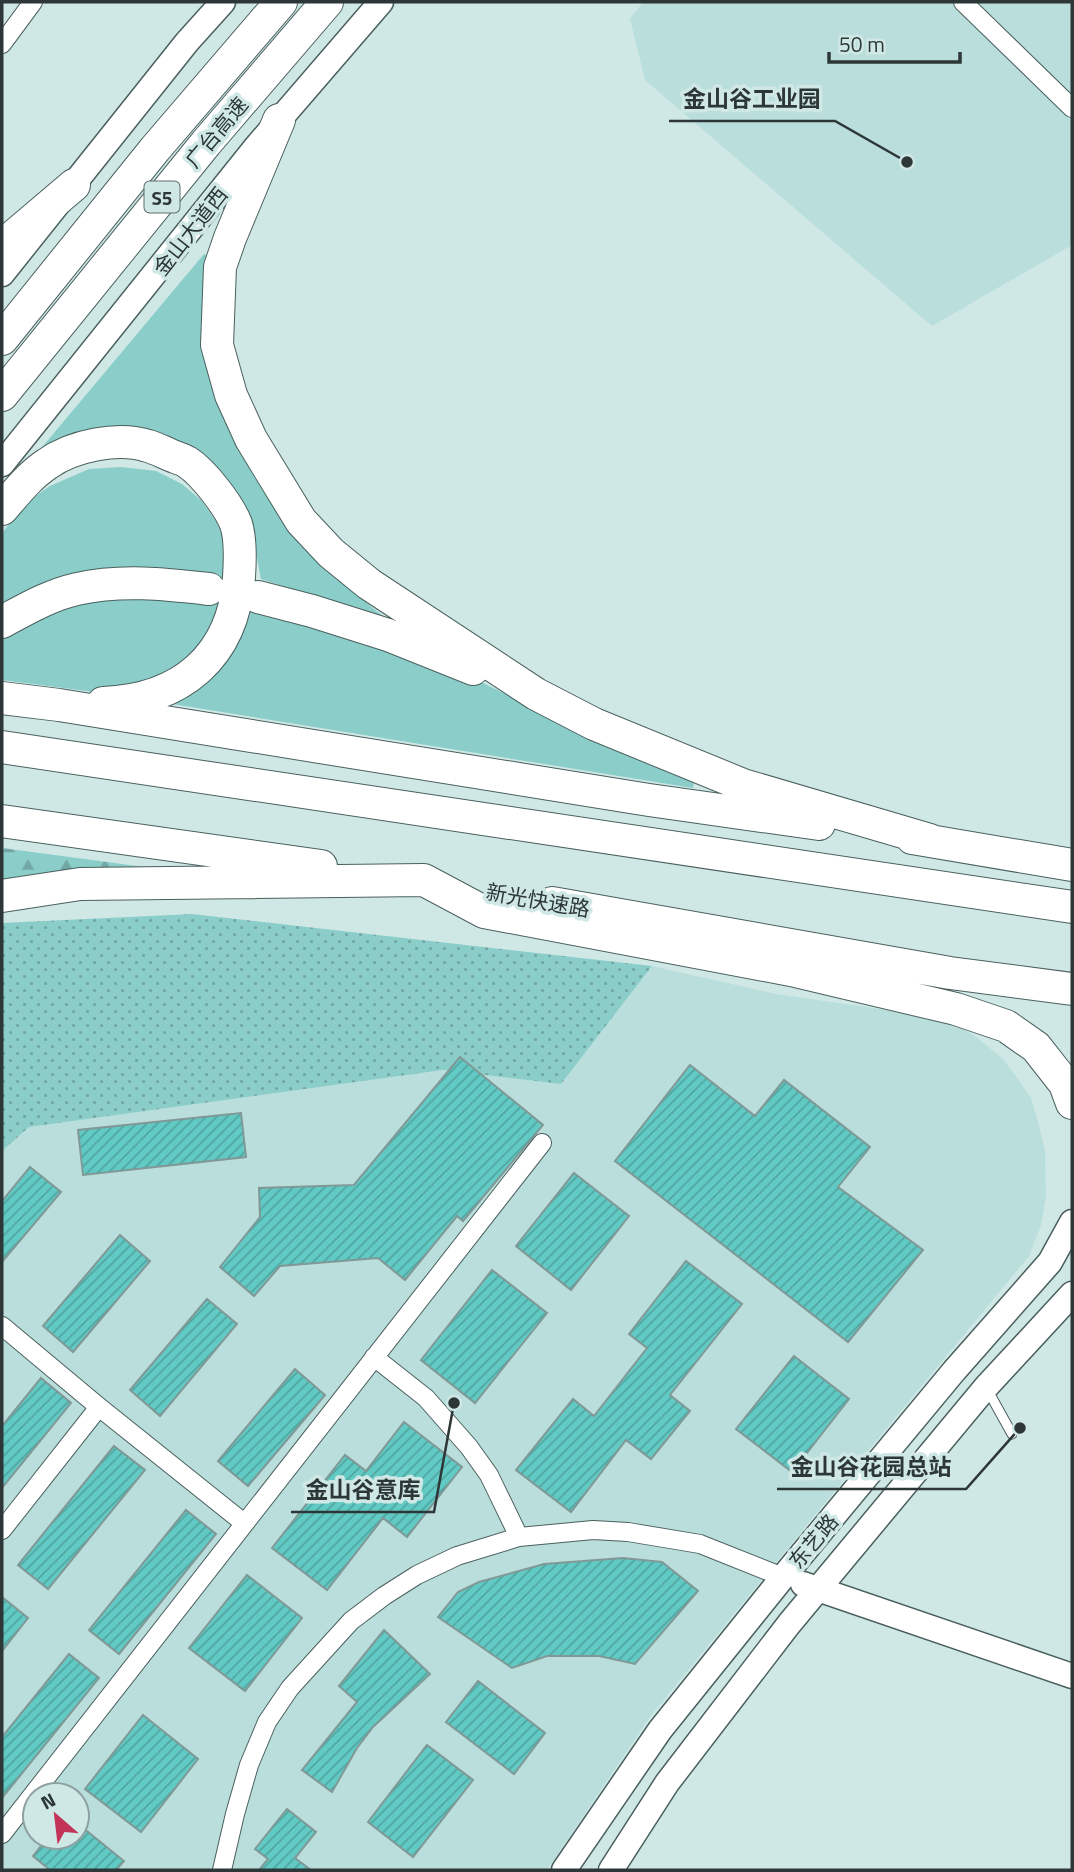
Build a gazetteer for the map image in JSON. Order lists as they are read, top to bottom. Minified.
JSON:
{"streets":{"highway":["广台高速","S5","新光快速路"],"street":["金山大道西","东艺路"]},"places":["金山谷工业园","金山谷意库","金山谷花园总站"],"scale_bar":"50 m","north":"top left"}
